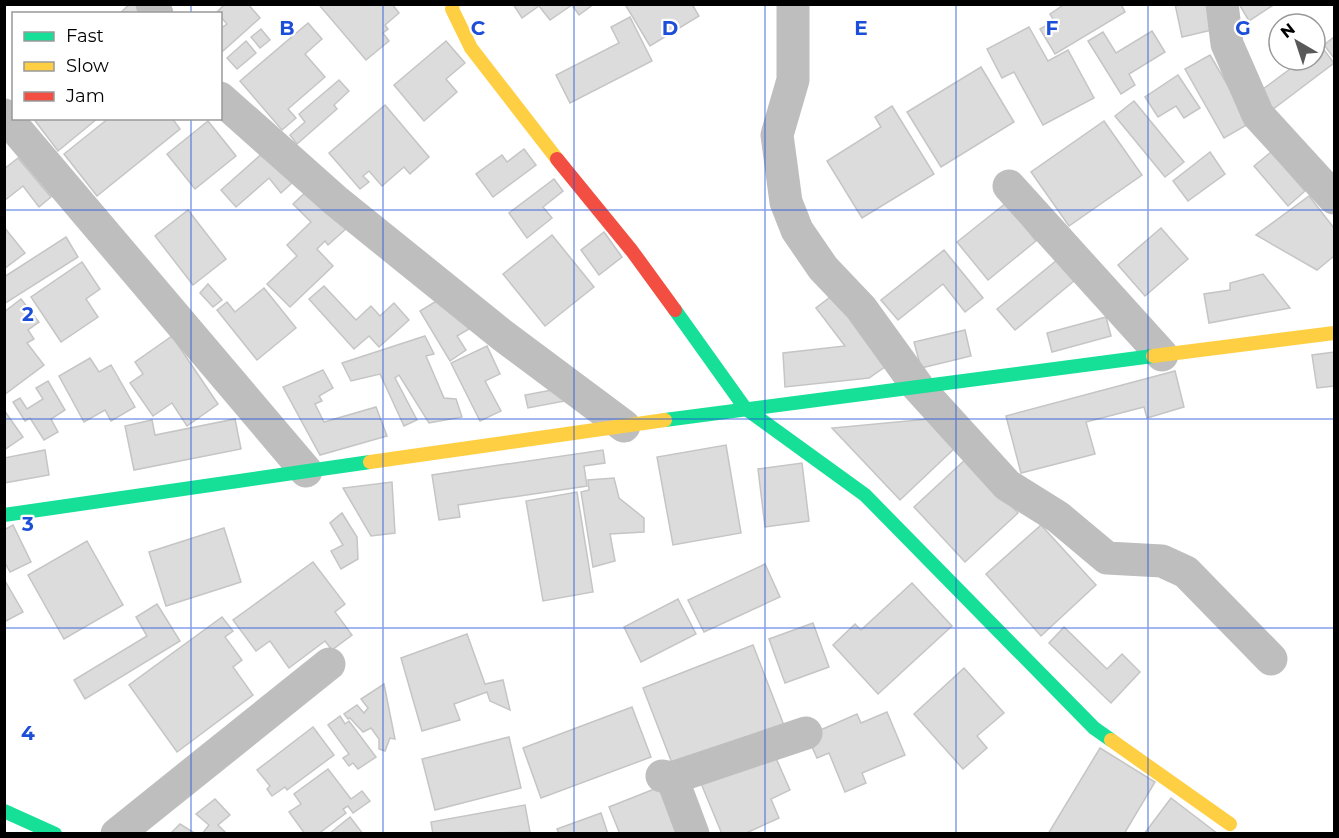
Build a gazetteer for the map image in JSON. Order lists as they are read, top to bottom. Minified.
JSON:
{"legend":["Fast","Slow","Jam"],"north":"top left","grid":{"columns":["B","C","D","E","F","G"],"rows":["2","3","4"]}}
